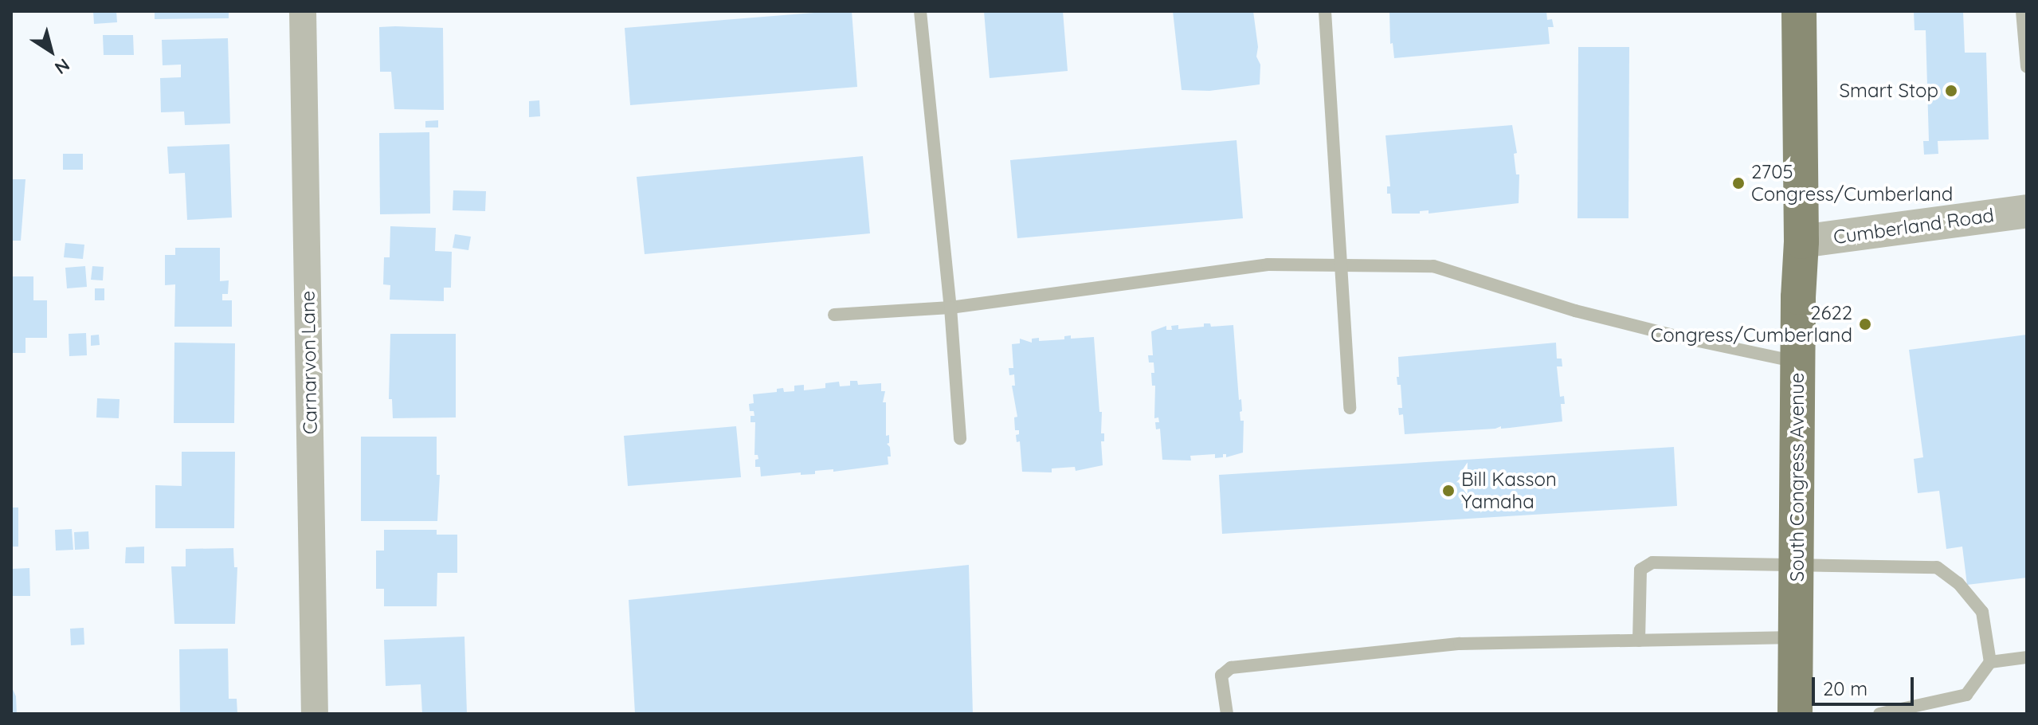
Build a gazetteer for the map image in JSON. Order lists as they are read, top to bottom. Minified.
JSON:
{"streets":{"main road":["South Congress Avenue"],"street":["Cumberland Road","Carnarvon Lane"]},"crossings":[["Cumberland Road","South Congress Avenue"]],"places":["Smart Stop","2705 Congress/Cumberland","2622 Congress/Cumberland","Bill Kasson Yamaha"],"scale_bar":"20 m","north":"bottom right"}
